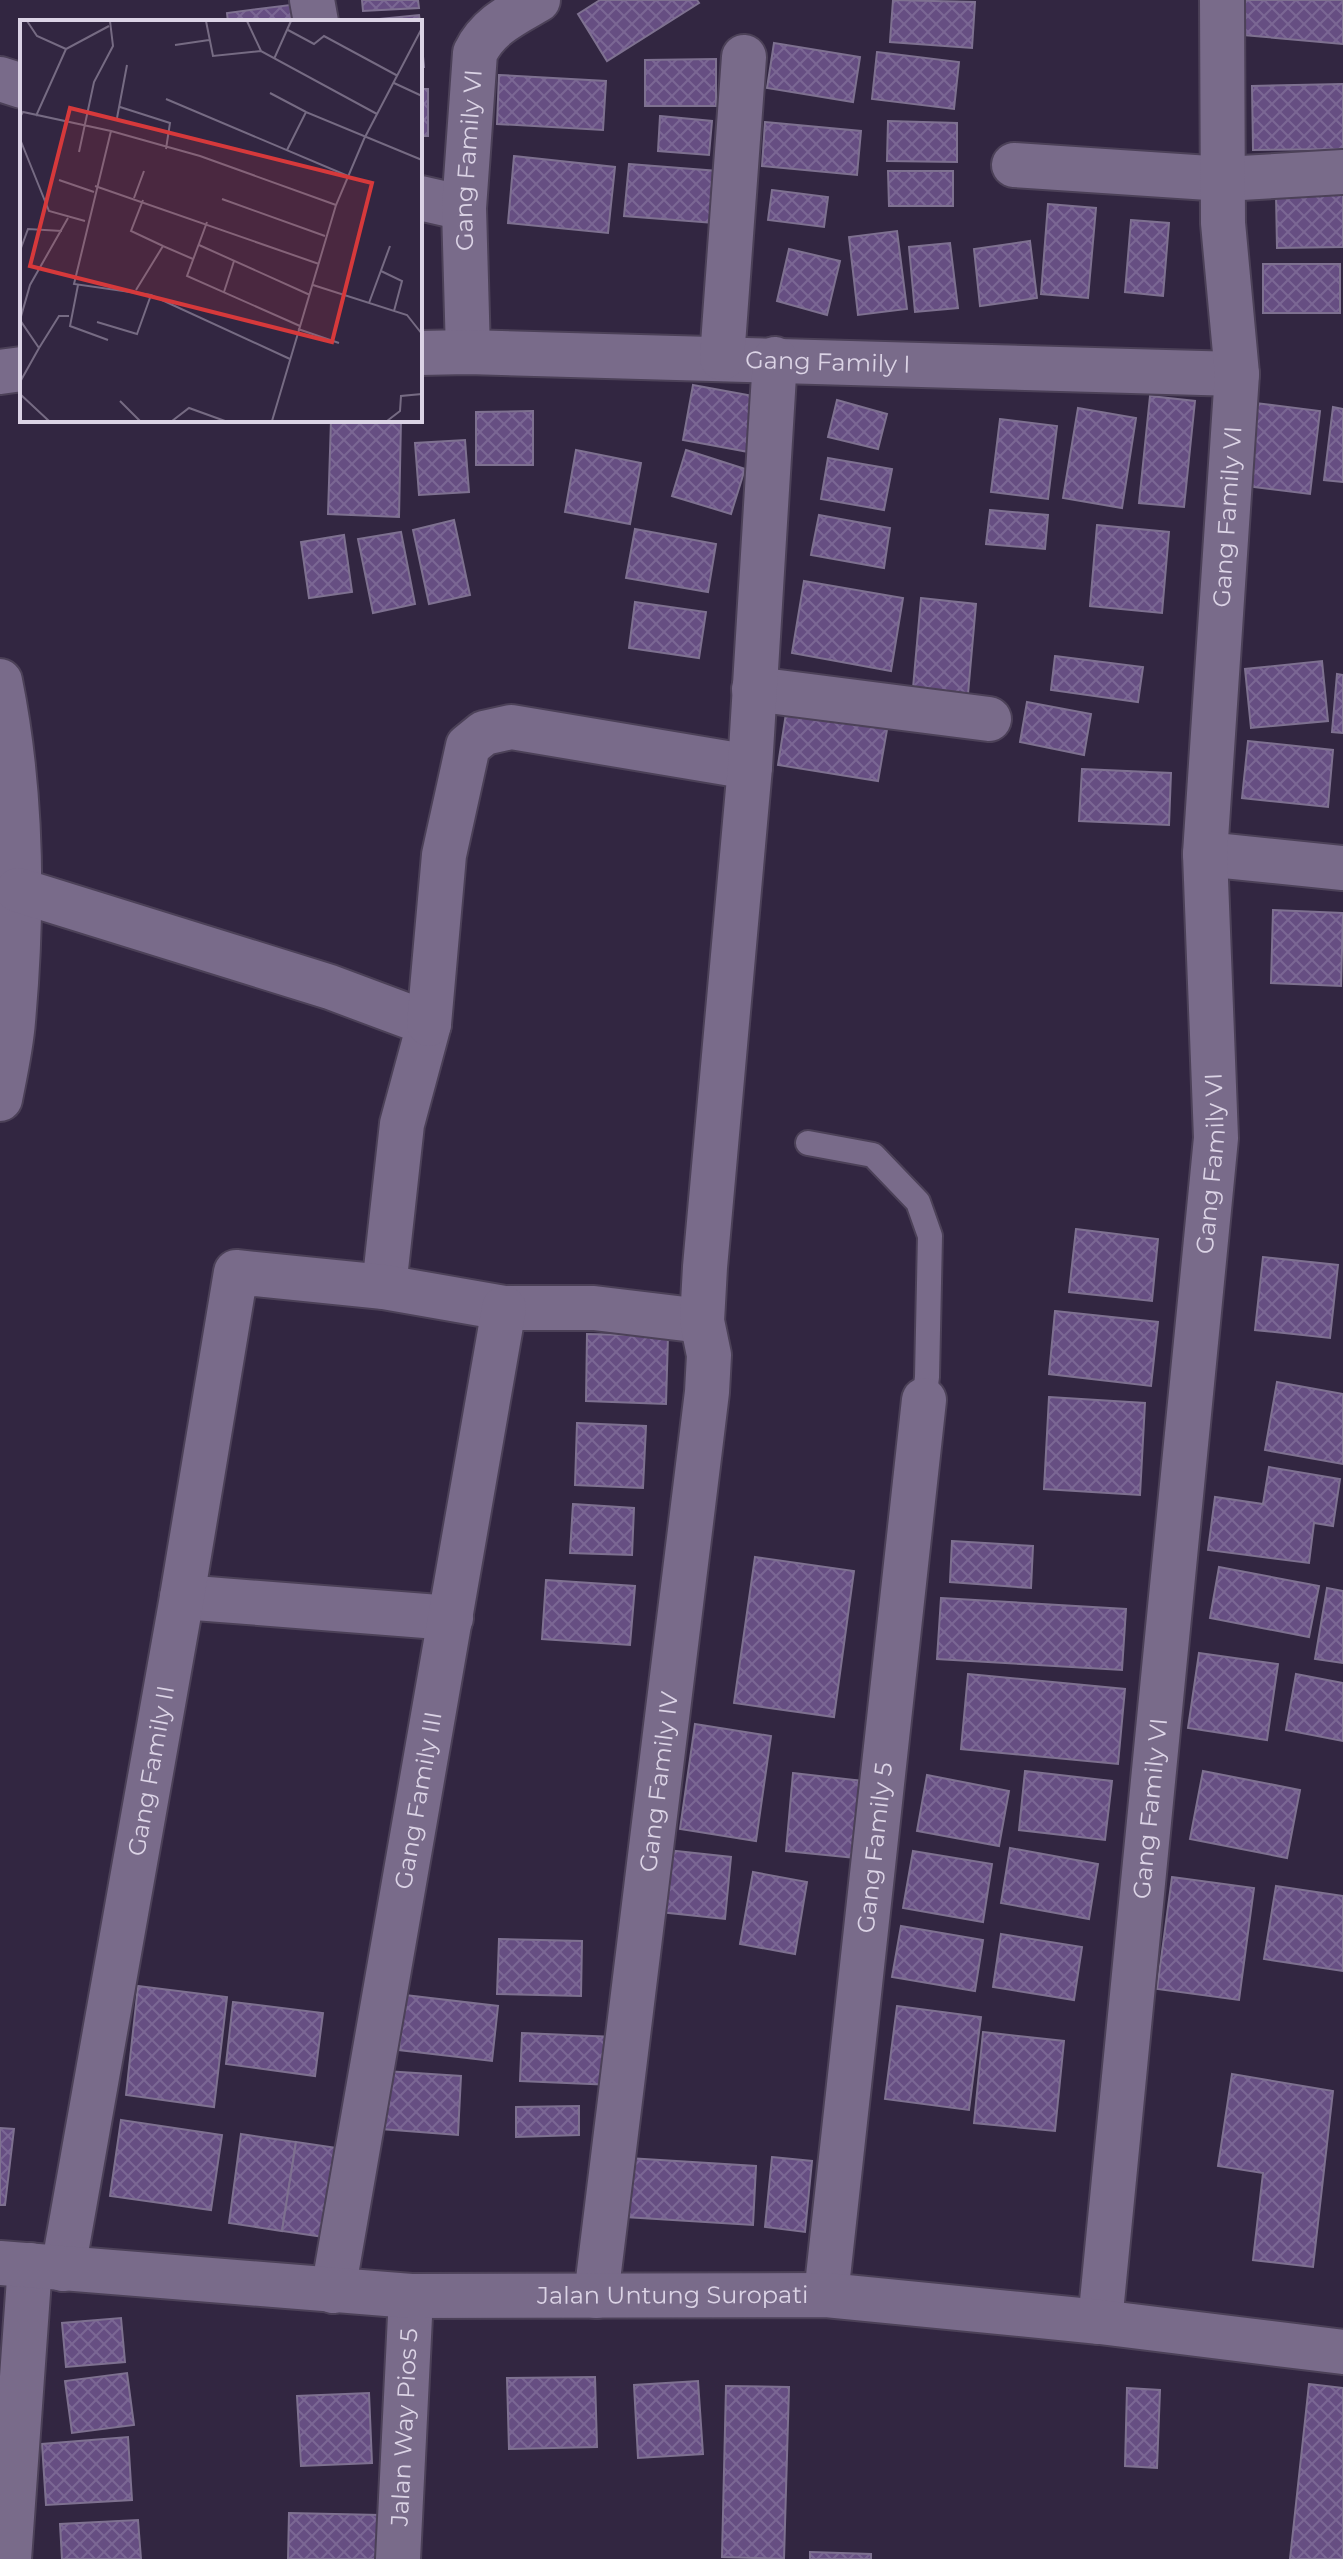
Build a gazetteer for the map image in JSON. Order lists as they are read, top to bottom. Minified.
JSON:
{"streets":{"street":["Gang Family VI","Gang Family I","Gang Family II","Gang Family IV","Gang Family III","Gang Family 5","Jalan Untung Suropati","Jalan Way Pios 5"]},"crossings":[["Gang Family VI","Gang Family I"],["Gang Family VI","Jalan Untung Suropati"],["Gang Family I","Gang Family IV"],["Gang Family II","Jalan Untung Suropati"],["Gang Family IV","Jalan Untung Suropati"],["Gang Family III","Jalan Untung Suropati"],["Gang Family 5","Jalan Untung Suropati"],["Jalan Untung Suropati","Jalan Way Pios 5"]]}
